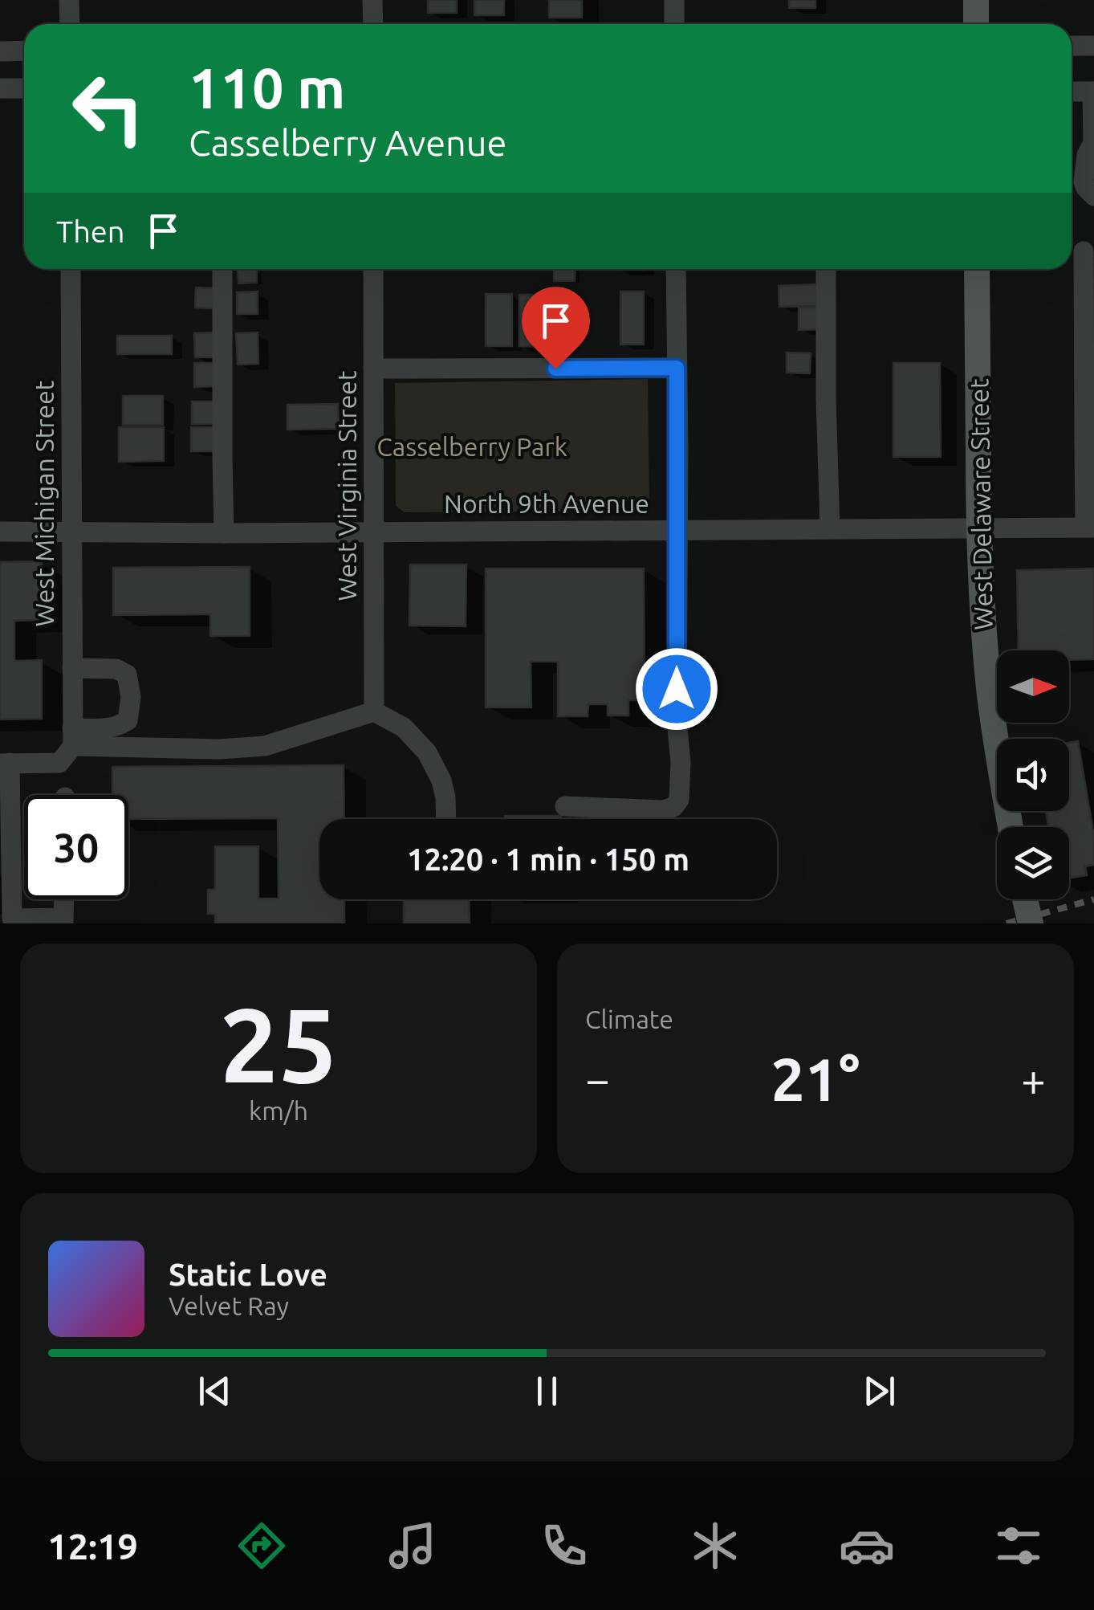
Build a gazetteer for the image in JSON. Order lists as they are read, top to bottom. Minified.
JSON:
{"streets":{"main road":["West Delaware Street"],"street":["West Virginia Street","West Michigan Street","North 9th Avenue"]},"crossings":[["West Virginia Street","North 9th Avenue"],["West Michigan Street","North 9th Avenue"]],"parks":["Casselberry Park"],"north":"right","page":{"turn":["110 m","Casselberry Avenue"],"then":"Then","limit":"30","trip":"12:20 · 1 min · 150 m","tile":[["25","km/h"],"Climate"],"heat":["−","21°","+"],"song":["Static Love","Velvet Ray"],"tabs":"12:19"}}
